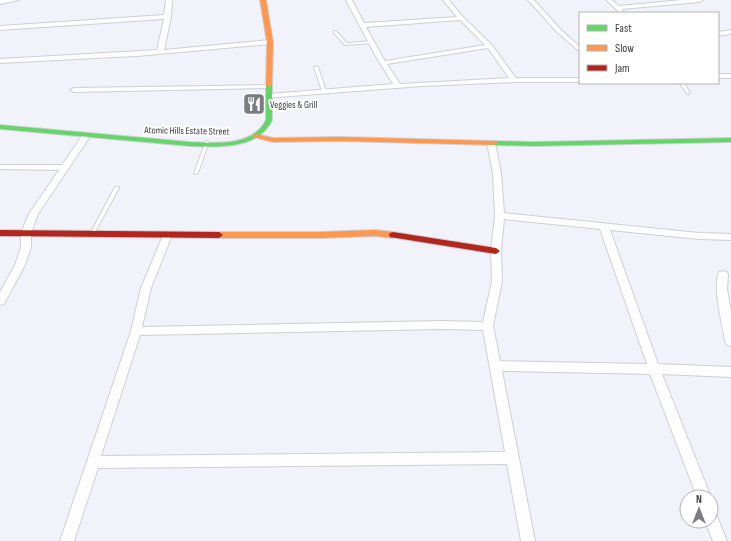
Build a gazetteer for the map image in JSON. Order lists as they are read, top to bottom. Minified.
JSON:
{"streets":{"street":["Atomic Hills Estate Street"]},"places":{"restaurant":["Veggies & Grill"]},"legend":["Fast","Slow","Jam"],"north":"top"}
